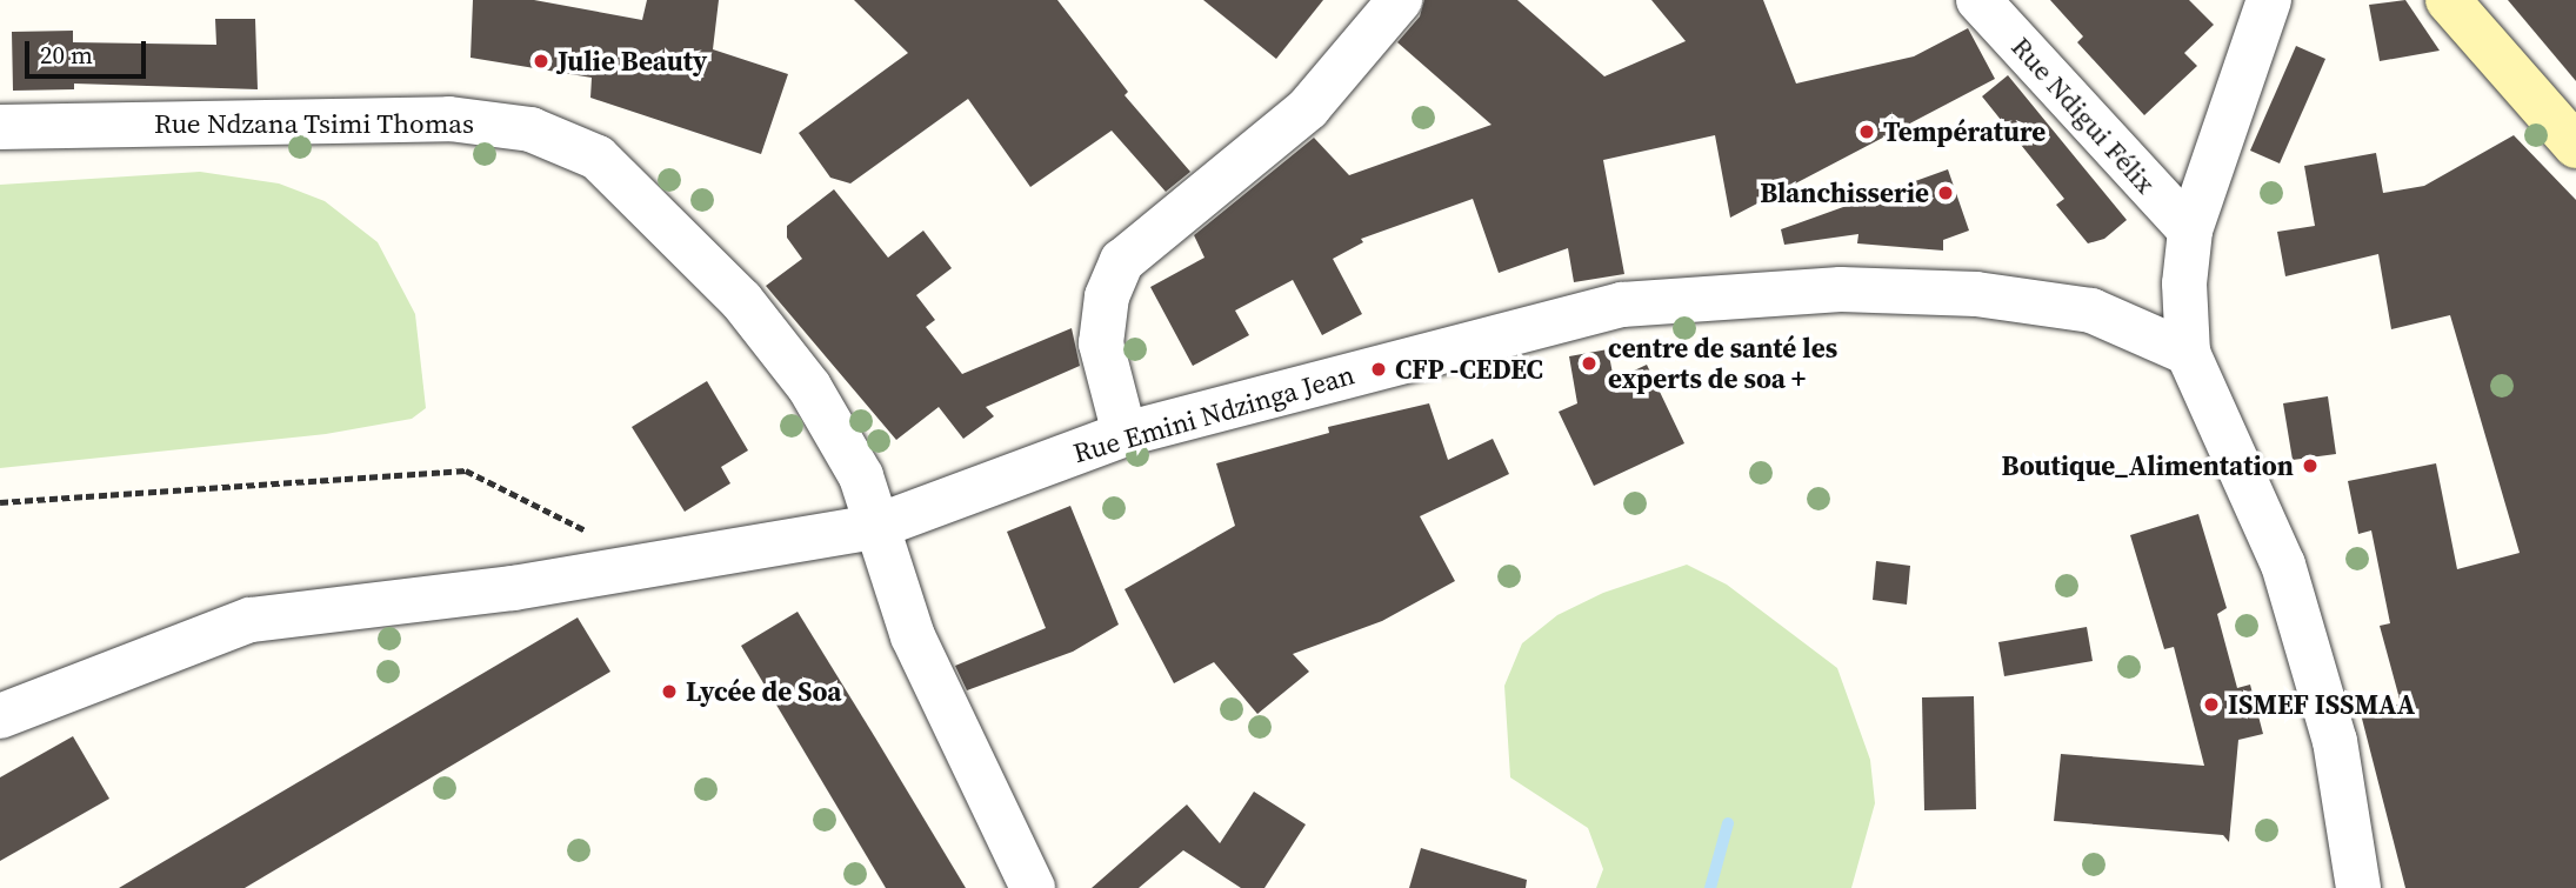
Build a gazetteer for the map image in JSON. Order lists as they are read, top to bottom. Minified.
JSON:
{"streets":{"street":["Rue Ndigui Félix","Rue Ndzana Tsimi Thomas","Rue Emini Ndzinga Jean"]},"crossings":[["Rue Ndzana Tsimi Thomas","Rue Emini Ndzinga Jean"]],"places":["Julie Beauty","Température","Blanchisserie","centre de santé les experts de soa +","CFP -CEDEC","Boutique_Alimentation","Lycée de Soa","ISMEF ISSMAA"],"scale_bar":"20 m"}
